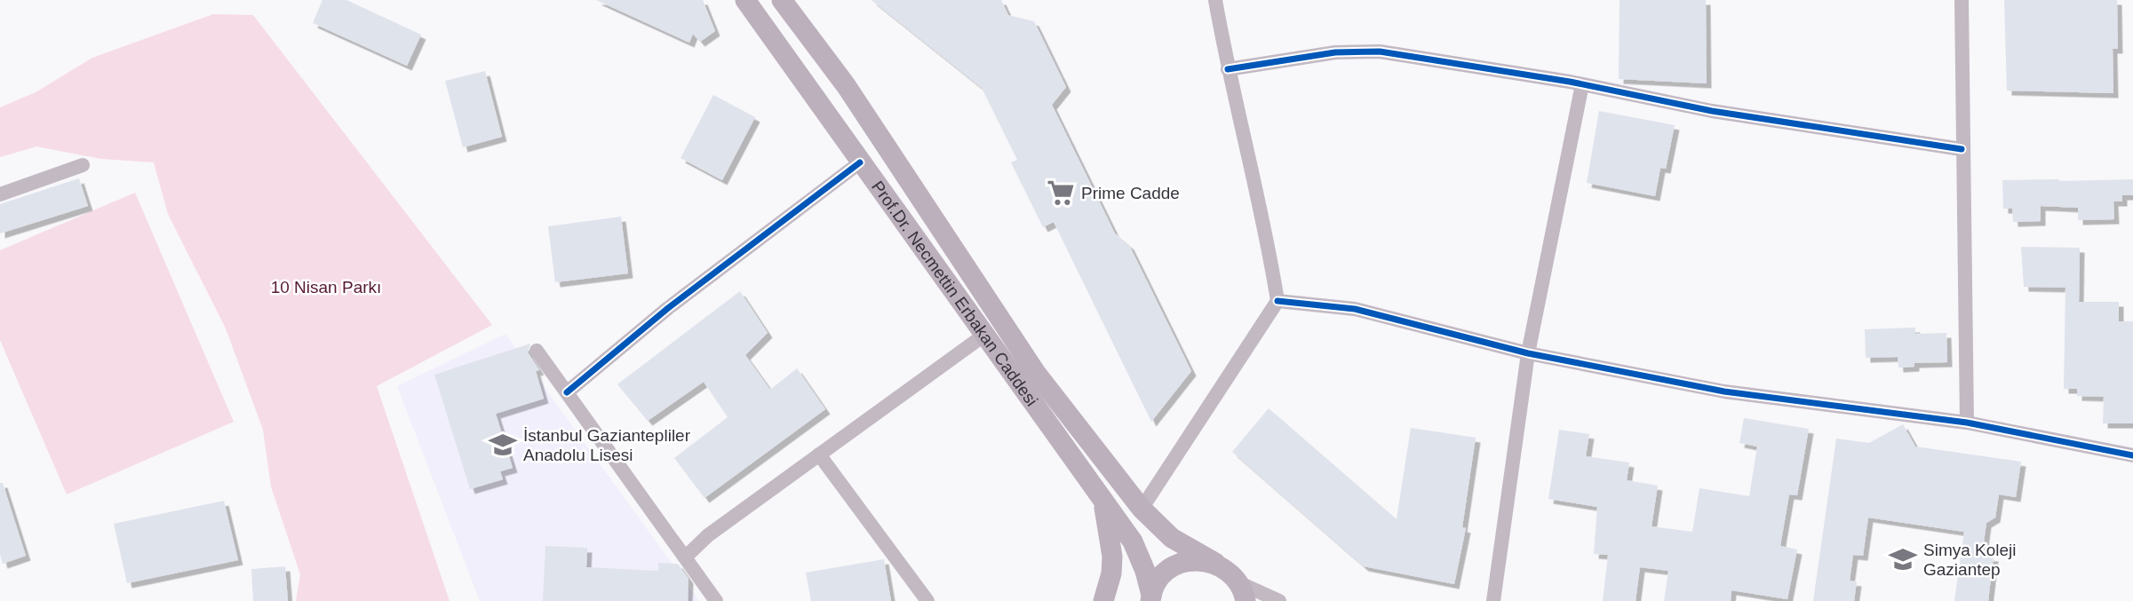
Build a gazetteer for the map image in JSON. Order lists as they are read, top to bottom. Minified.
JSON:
{"streets":{"main road":["Prof.Dr. Necmettin Erbakan Caddesi"]},"parks":["10 Nisan Parkı"],"places":{"supermarket":["Prime Cadde"],"school or university":["İstanbul Gaziantepliler Anadolu Lisesi","Simya Koleji Gaziantep"]}}
